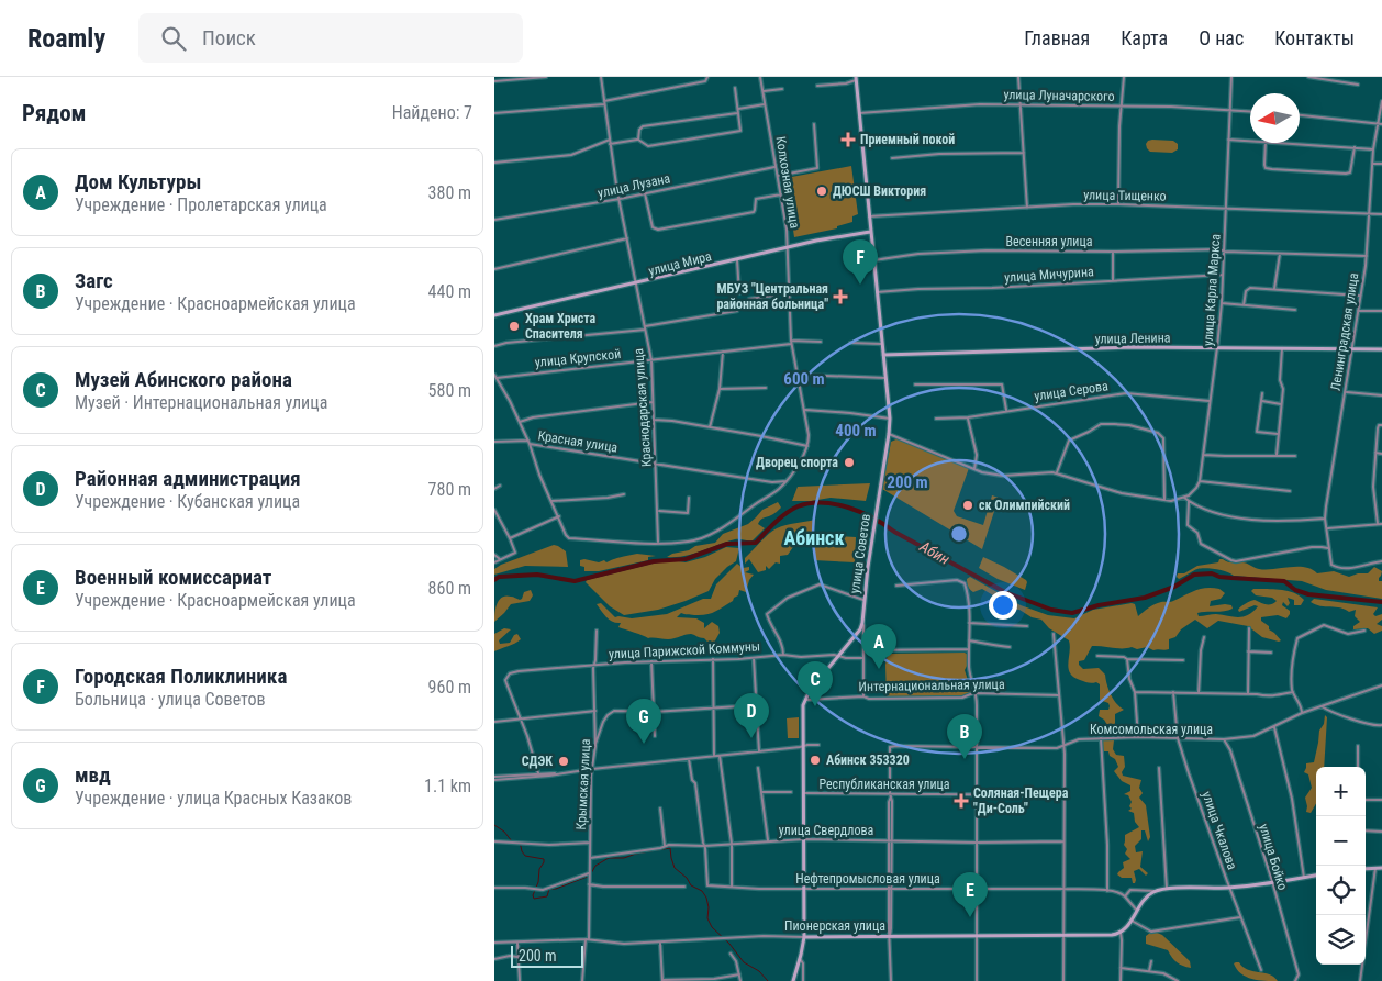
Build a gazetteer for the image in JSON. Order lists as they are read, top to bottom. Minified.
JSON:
{"streets":{"main road":["улица Мира","улица Ленина","улица Советов","Пионерская улица"],"street":["улица Луначарского","Колхозная улица","улица Лузана","улица Тищенко","Весенняя улица","улица Мичурина","улица Карла Маркса","Ленинградская улица","улица Крупской","улица Серова","Краснодарская улица","Красная улица","улица Парижской Коммуны","Интернациональная улица","Комсомольская улица","Крымская улица","Республиканская улица","улица Свердлова","улица Чкалова","улица Бойко","Нефтепромысловая улица"]},"crossings":[["улица Луначарского","улица Карла Маркса"],["улица Луначарского","улица Советов"],["Колхозная улица","улица Лузана"],["Колхозная улица","улица Мира"],["Колхозная улица","улица Крупской"],["улица Лузана","Краснодарская улица"],["улица Тищенко","улица Карла Маркса"],["улица Тищенко","Ленинградская улица"],["улица Тищенко","улица Советов"],["Весенняя улица","улица Карла Маркса"],["Весенняя улица","Ленинградская улица"],["Весенняя улица","улица Советов"],["улица Мира","Краснодарская улица"],["улица Мира","улица Советов"],["улица Мичурина","улица Карла Маркса"],["улица Мичурина","улица Советов"],["улица Карла Маркса","улица Ленина"],["улица Карла Маркса","улица Серова"],["Ленинградская улица","улица Ленина"],["улица Ленина","улица Советов"],["улица Крупской","Краснодарская улица"],["Краснодарская улица","Красная улица"],["улица Советов","улица Парижской Коммуны"],["улица Парижской Коммуны","Крымская улица"],["Комсомольская улица","Республиканская улица"],["Комсомольская улица","улица Чкалова"],["Комсомольская улица","улица Бойко"],["Крымская улица","улица Свердлова"],["Крымская улица","Пионерская улица"],["улица Свердлова","Нефтепромысловая улица"]],"districts":["Абинск"],"water":["Абин"],"places":{"health":["Приемный покой","МБУЗ \"Центральная районная больница\"","Соляная-Пещера \"Ди-Соль\""],"other":["ДЮСШ Виктория","Храм Христа Спасителя","Дворец спорта","ск Олимпийский","Абинск 353320","СДЭК"]},"scale_bar":"200 m","north":"left","page":{"header":"Roamly","search":"Поиск","nav":["Главная","Карта","О нас","Контакты"],"heading":["Рядом","Найдено: 7"],"list":[{"mark":"A","name":"Дом Культуры","note":"Учреждение · Пролетарская улица","value":"380 m"},{"mark":"B","name":"Загс","note":"Учреждение · Красноармейская улица","value":"440 m"},{"mark":"C","name":"Музей Абинского района","note":"Музей · Интернациональная улица","value":"580 m"},{"mark":"D","name":"Районная администрация","note":"Учреждение · Кубанская улица","value":"780 m"},{"mark":"E","name":"Военный комиссариат","note":"Учреждение · Красноармейская улица","value":"860 m"},{"mark":"F","name":"Городская Поликлиника","note":"Больница · улица Советов","value":"960 m"},{"mark":"G","name":"мвд","note":"Учреждение · улица Красных Казаков","value":"1.1 km"}],"pins":["F","A","C","D","G","B","E"],"map_buttons":["+","−"],"scale":"200 m"},"rings":["600 m","400 m","200 m"]}
